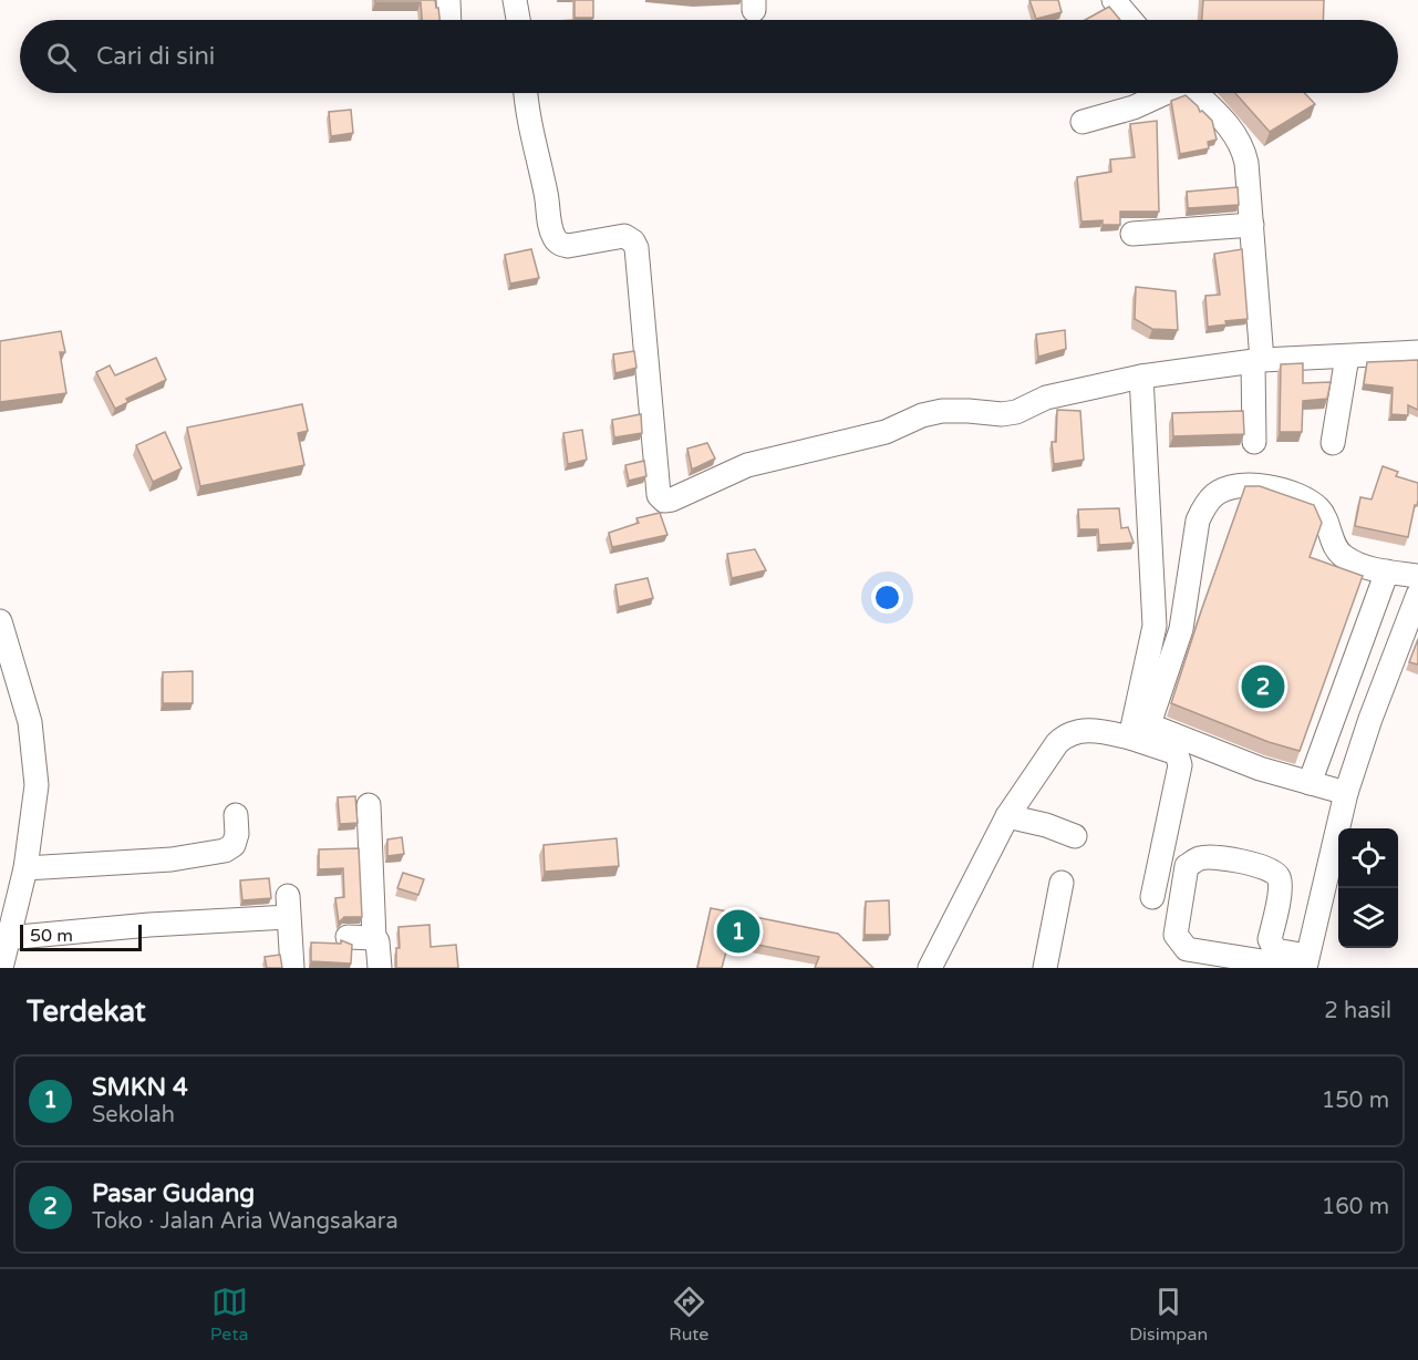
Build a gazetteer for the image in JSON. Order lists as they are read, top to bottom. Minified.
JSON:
{"scale_bar":"50 m","page":{"search":"Cari di sini","pins":["2","1"],"scale":"50 m","heading":["Terdekat","2 hasil"],"list":[{"mark":"1","name":"SMKN 4","note":"Sekolah","value":"150 m"},{"mark":"2","name":"Pasar Gudang","note":"Toko · Jalan Aria Wangsakara","value":"160 m"}],"nav":["Peta","Rute","Disimpan"]}}
